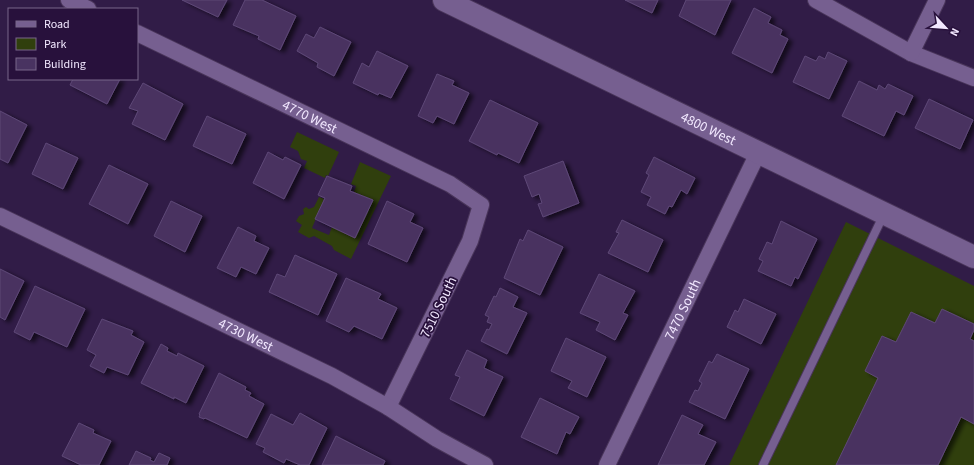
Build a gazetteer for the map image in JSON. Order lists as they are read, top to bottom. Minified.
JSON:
{"streets":{"main road":["4800 West"],"street":["4770 West","7510 South","7470 South","4730 West"]},"crossings":[["4770 West","7510 South"],["4800 West","7470 South"],["7510 South","4730 West"]],"legend":["Road","Park","Building"],"north":"bottom right"}
